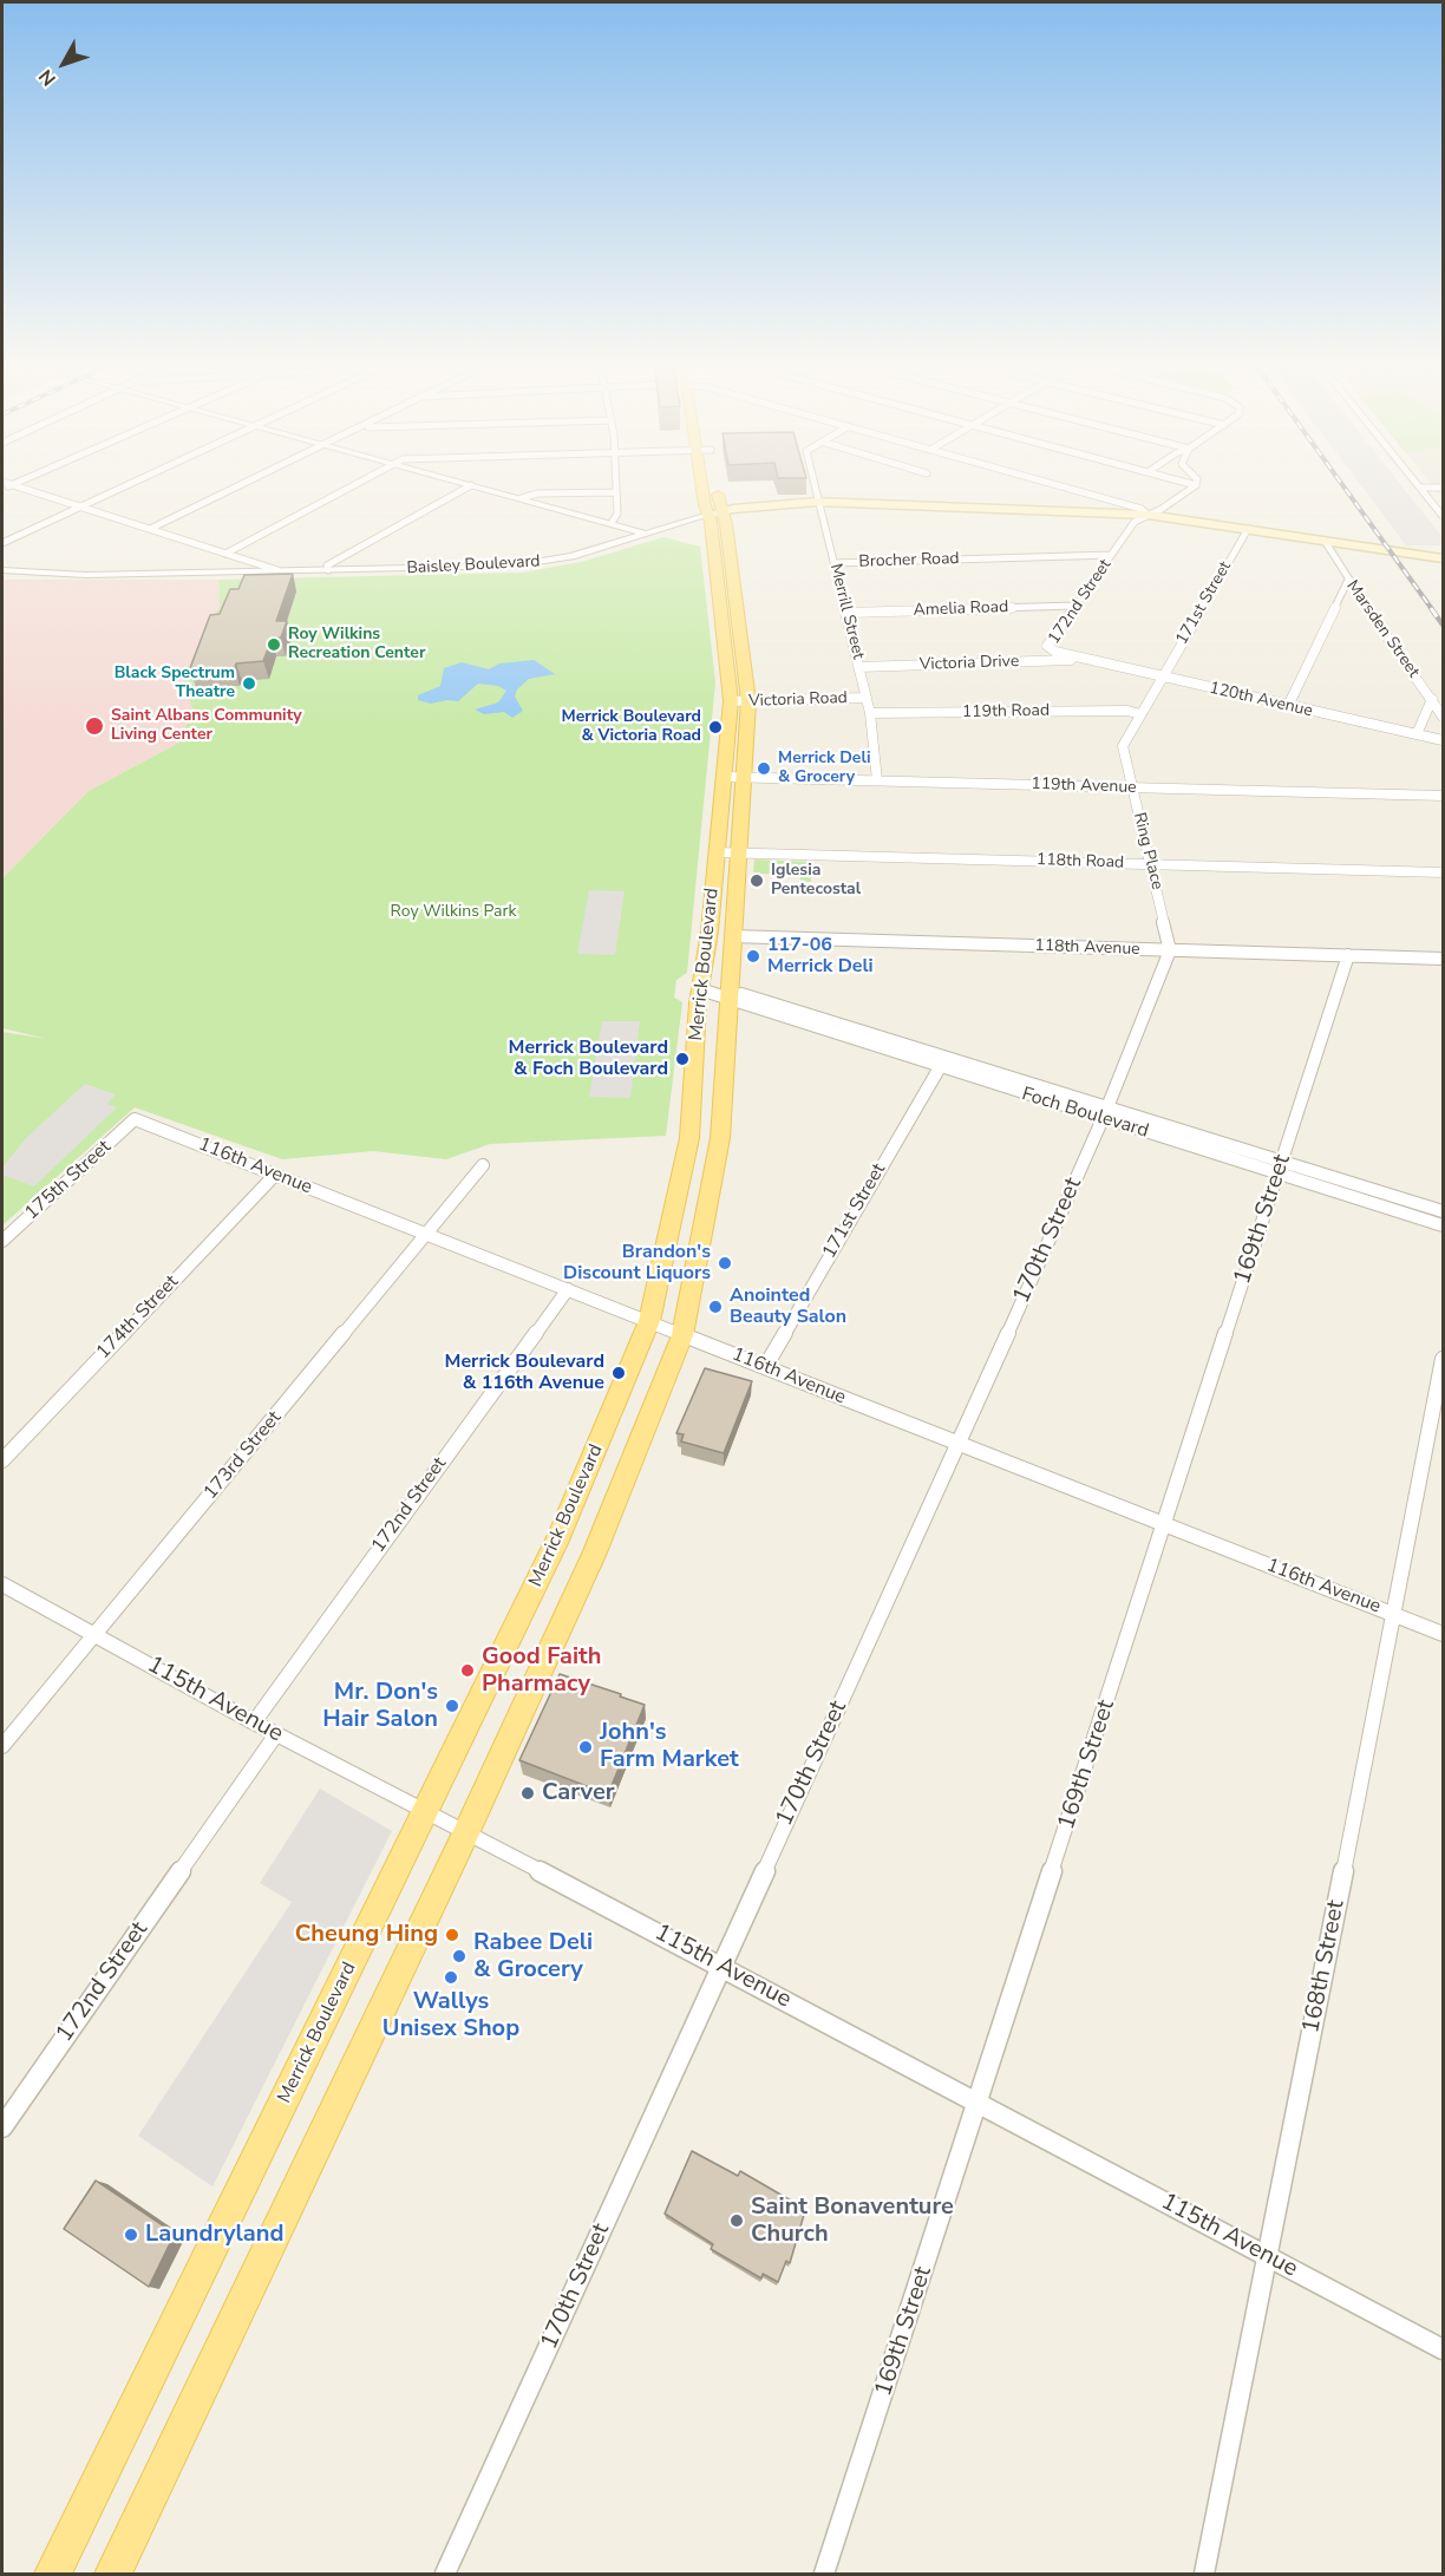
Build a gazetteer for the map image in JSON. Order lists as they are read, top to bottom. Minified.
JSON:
{"streets":{"main road":["Baisley Boulevard","Merrick Boulevard"],"street":["Brocher Road","172nd Street","171st Street","Amelia Road","Merrill Street","Marsden Street","Victoria Drive","Victoria Road","120th Avenue","119th Road","119th Avenue","Ring Place","118th Road","118th Avenue","Foch Boulevard","116th Avenue","175th Street","169th Street","170th Street","174th Street","173rd Street","115th Avenue","168th Street"]},"crossings":[["Brocher Road","172nd Street"],["Brocher Road","Merrill Street"],["Baisley Boulevard","172nd Street"],["Baisley Boulevard","171st Street"],["Baisley Boulevard","Merrill Street"],["Baisley Boulevard","Marsden Street"],["Baisley Boulevard","Merrick Boulevard"],["172nd Street","Amelia Road"],["172nd Street","Victoria Drive"],["172nd Street","120th Avenue"],["172nd Street","116th Avenue"],["172nd Street","115th Avenue"],["171st Street","120th Avenue"],["171st Street","Ring Place"],["171st Street","Foch Boulevard"],["171st Street","116th Avenue"],["Amelia Road","Merrill Street"],["Merrill Street","Victoria Drive"],["Merrill Street","Victoria Road"],["Merrill Street","119th Road"],["Merrill Street","119th Avenue"],["Victoria Drive","120th Avenue"],["Victoria Road","Merrick Boulevard"],["120th Avenue","Ring Place"],["119th Road","Ring Place"],["119th Avenue","Ring Place"],["119th Avenue","Merrick Boulevard"],["Ring Place","118th Road"],["Ring Place","118th Avenue"],["Ring Place","170th Street"],["118th Road","Merrick Boulevard"],["118th Avenue","Merrick Boulevard"],["118th Avenue","169th Street"],["118th Avenue","170th Street"],["Merrick Boulevard","Foch Boulevard"],["Merrick Boulevard","116th Avenue"],["Merrick Boulevard","115th Avenue"],["Foch Boulevard","169th Street"],["Foch Boulevard","170th Street"],["116th Avenue","175th Street"],["116th Avenue","169th Street"],["116th Avenue","170th Street"],["116th Avenue","174th Street"],["116th Avenue","173rd Street"],["116th Avenue","168th Street"],["169th Street","115th Avenue"],["170th Street","115th Avenue"],["173rd Street","115th Avenue"],["115th Avenue","168th Street"]],"parks":["Roy Wilkins Park"],"places":["Roy Wilkins Recreation Center","Black Spectrum Theatre","Saint Albans Community Living Center","Merrick Boulevard & Victoria Road","Merrick Deli & Grocery","Iglesia Pentecostal","117-06 Merrick Deli","Merrick Boulevard & Foch Boulevard","Brandon's Discount Liquors","Anointed Beauty Salon","Merrick Boulevard & 116th Avenue","Good Faith Pharmacy","Mr. Don's Hair Salon","John's Farm Market","Carver","Cheung Hing","Rabee Deli & Grocery","Wallys Unisex Shop","Saint Bonaventure Church","Laundryland"],"north":"bottom left"}
